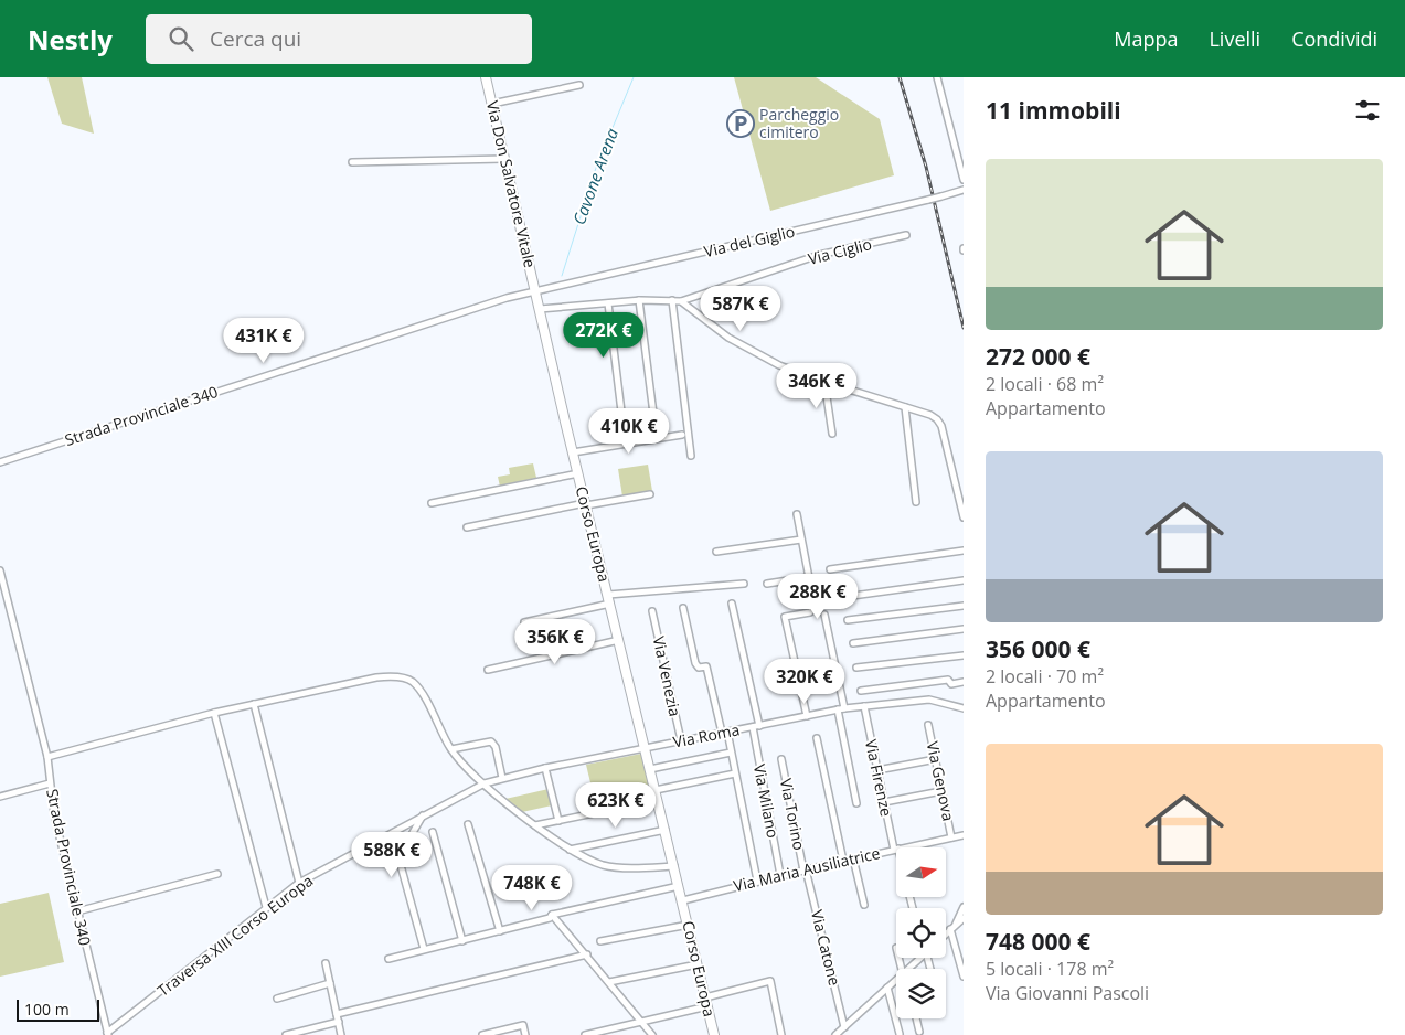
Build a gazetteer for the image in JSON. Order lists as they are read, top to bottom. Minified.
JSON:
{"streets":{"street":["Via Don Salvatore Vitale","Via del Giglio","Via Ciglio","Strada Provinciale 340","Corso Europa","Via Venezia","Via Roma","Via Firenze","Via Genova","Via Milano","Via Torino","Via Maria Ausiliatrice","Traversa XIII Corso Europa","Via Catone"]},"crossings":[["Via Don Salvatore Vitale","Via del Giglio"],["Via Don Salvatore Vitale","Strada Provinciale 340"],["Via Don Salvatore Vitale","Corso Europa"],["Via del Giglio","Strada Provinciale 340"],["Via del Giglio","Corso Europa"],["Via Ciglio","Corso Europa"],["Strada Provinciale 340","Corso Europa"],["Strada Provinciale 340","Traversa XIII Corso Europa"],["Corso Europa","Via Roma"],["Corso Europa","Via Maria Ausiliatrice"],["Corso Europa","Traversa XIII Corso Europa"],["Via Venezia","Via Roma"],["Via Roma","Via Firenze"],["Via Roma","Via Milano"],["Via Roma","Traversa XIII Corso Europa"],["Via Firenze","Via Maria Ausiliatrice"],["Via Genova","Via Maria Ausiliatrice"],["Via Milano","Via Maria Ausiliatrice"],["Via Torino","Via Maria Ausiliatrice"],["Via Torino","Via Catone"],["Via Maria Ausiliatrice","Via Catone"]],"water":["Cavone Arena"],"places":{"parking":["Parcheggio cimitero"]},"scale_bar":"100 m","north":"right","page":{"header":"Nestly","search":"Cerca qui","nav":["Mappa","Livelli","Condividi"],"heading":"11 immobili","list":[{"name":"272 000 €","note":"2 locali · 68 m² · Appartamento"},{"name":"356 000 €","note":"2 locali · 70 m² · Appartamento"},{"name":"748 000 €","note":"5 locali · 178 m² · Via Giovanni Pascoli"}],"price":["587K €","272K €","431K €","346K €","410K €","288K €","356K €","320K €","623K €","588K €","748K €"],"scale":"100 m"}}
